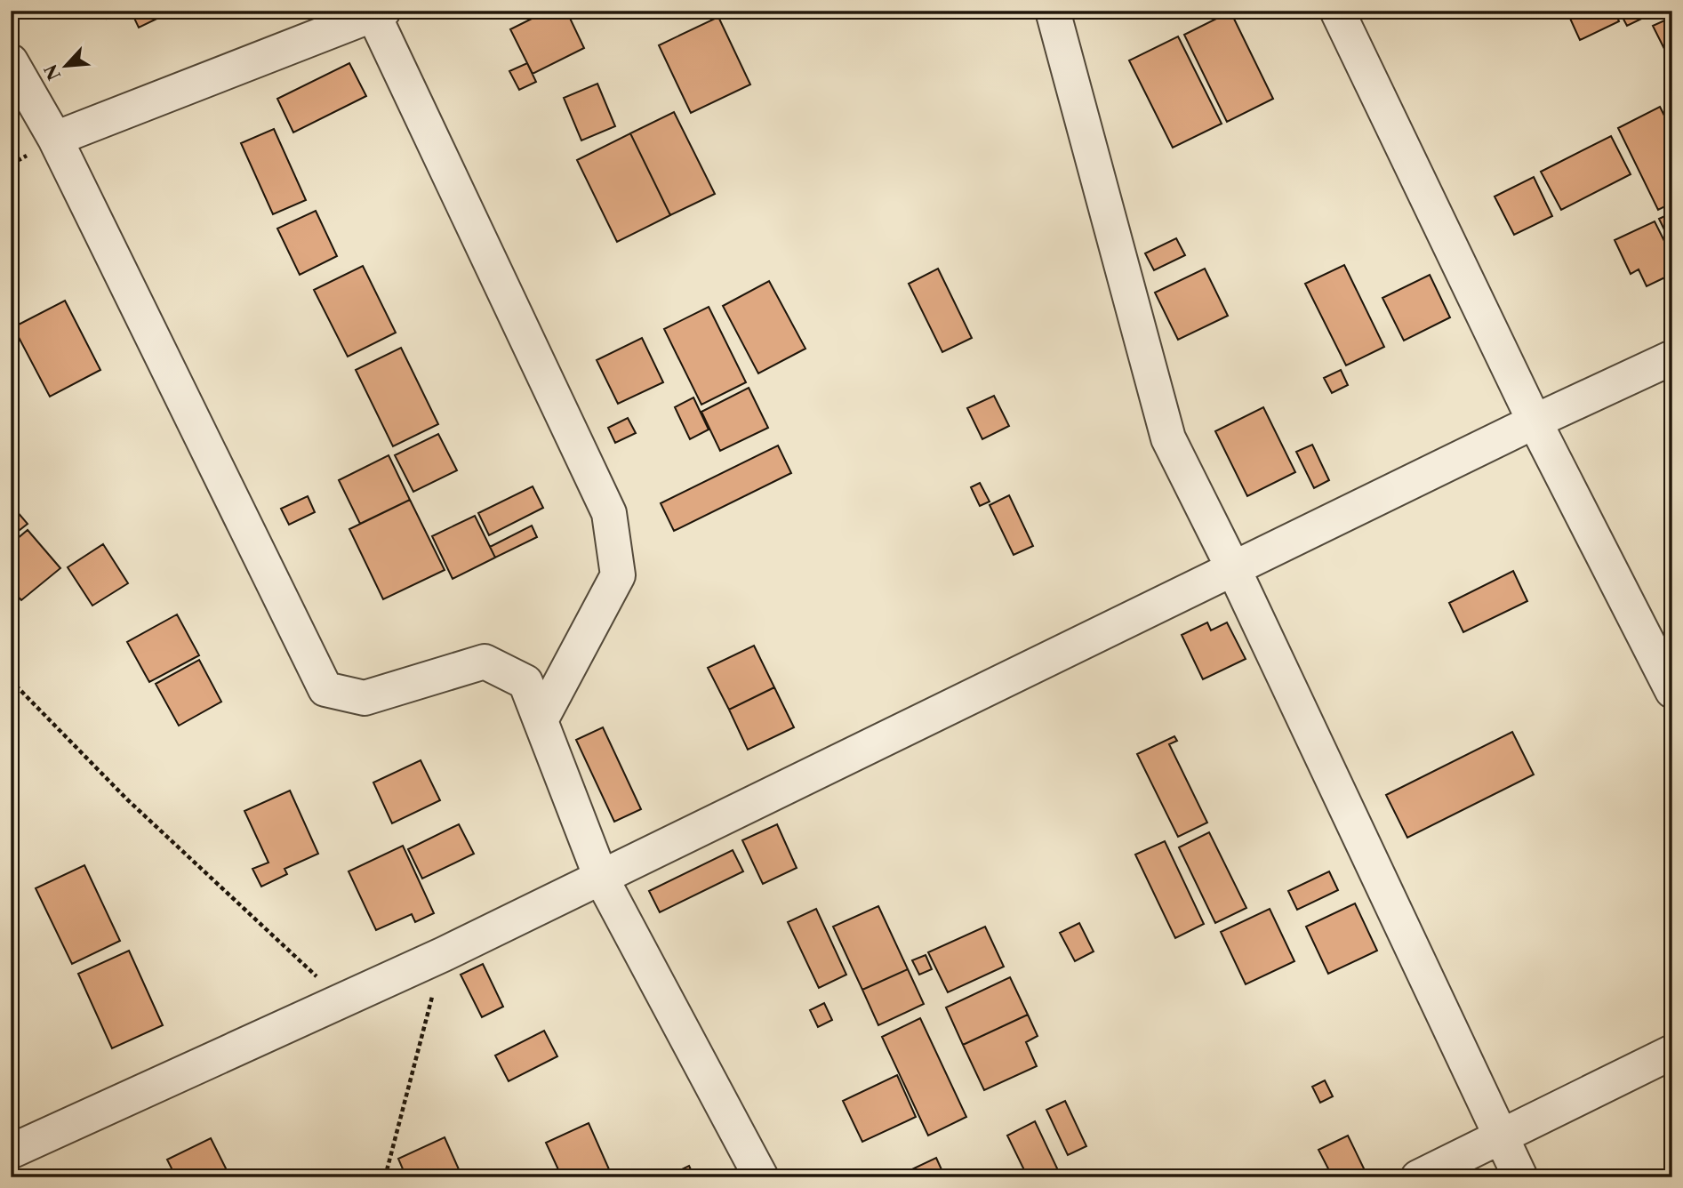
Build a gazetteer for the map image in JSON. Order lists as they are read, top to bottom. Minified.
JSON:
{"north":"bottom left"}
